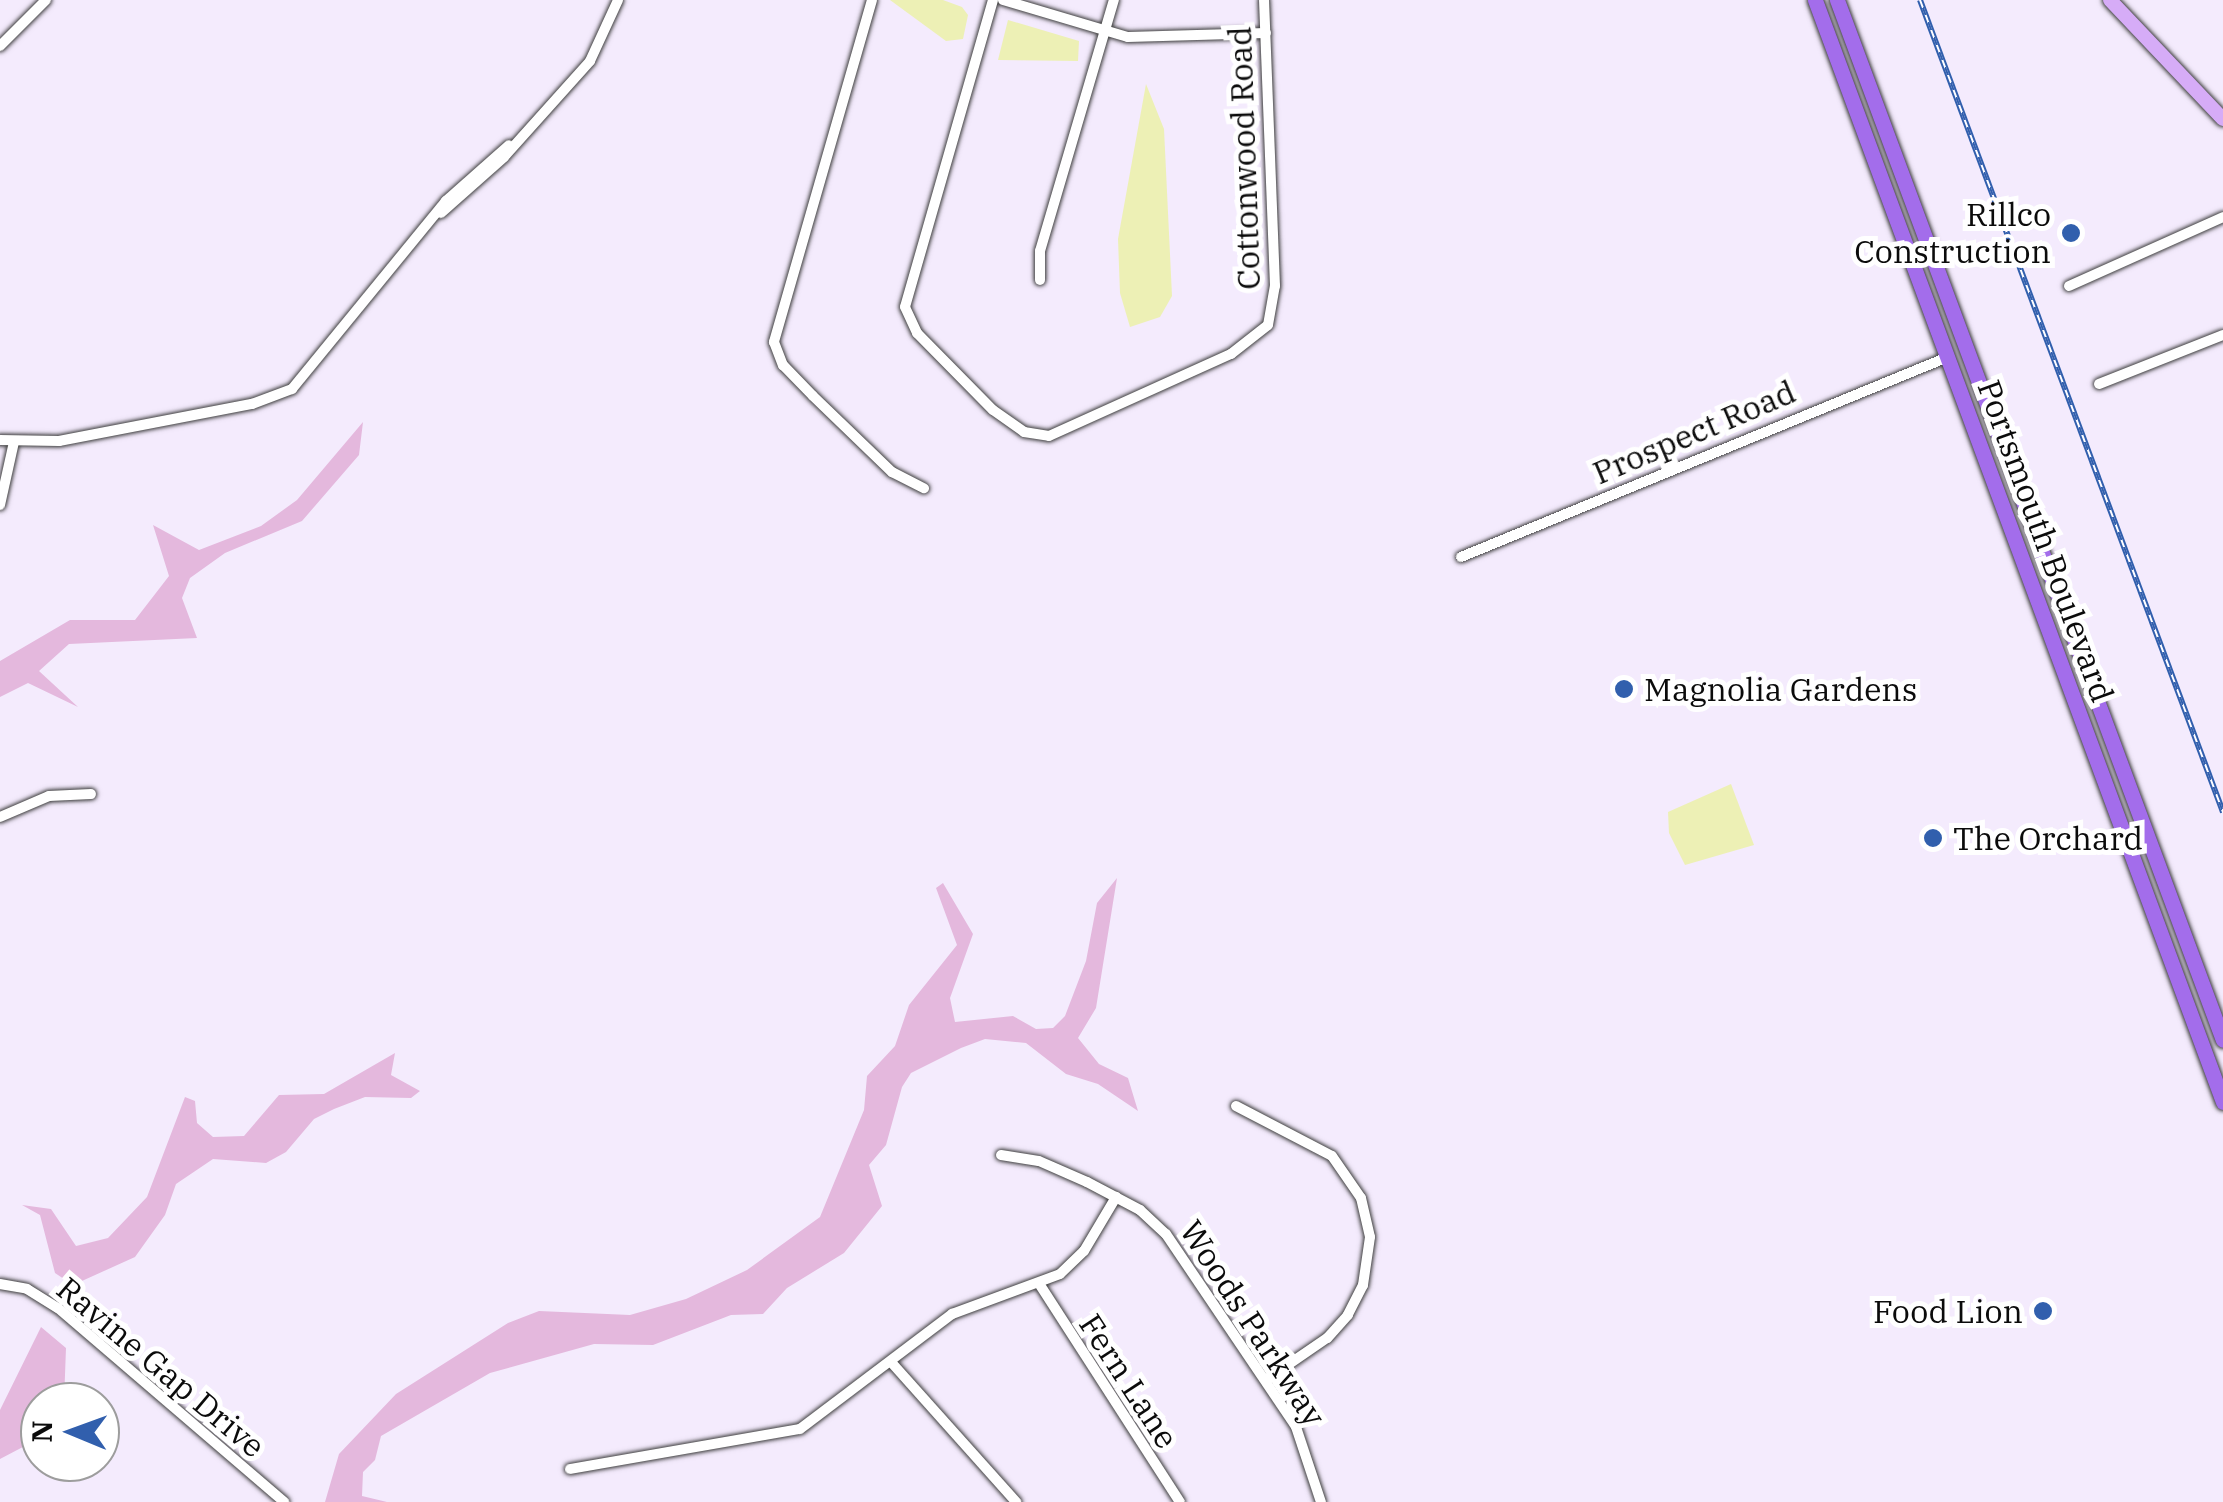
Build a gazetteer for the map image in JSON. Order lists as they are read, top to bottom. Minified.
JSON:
{"streets":{"main road":["Portsmouth Boulevard"],"street":["Cottonwood Road","Prospect Road","Woods Parkway","Ravine Gap Drive","Fern Lane"]},"crossings":[["Prospect Road","Portsmouth Boulevard"]],"places":["Rillco Construction","Magnolia Gardens","The Orchard","Food Lion"],"north":"left"}
